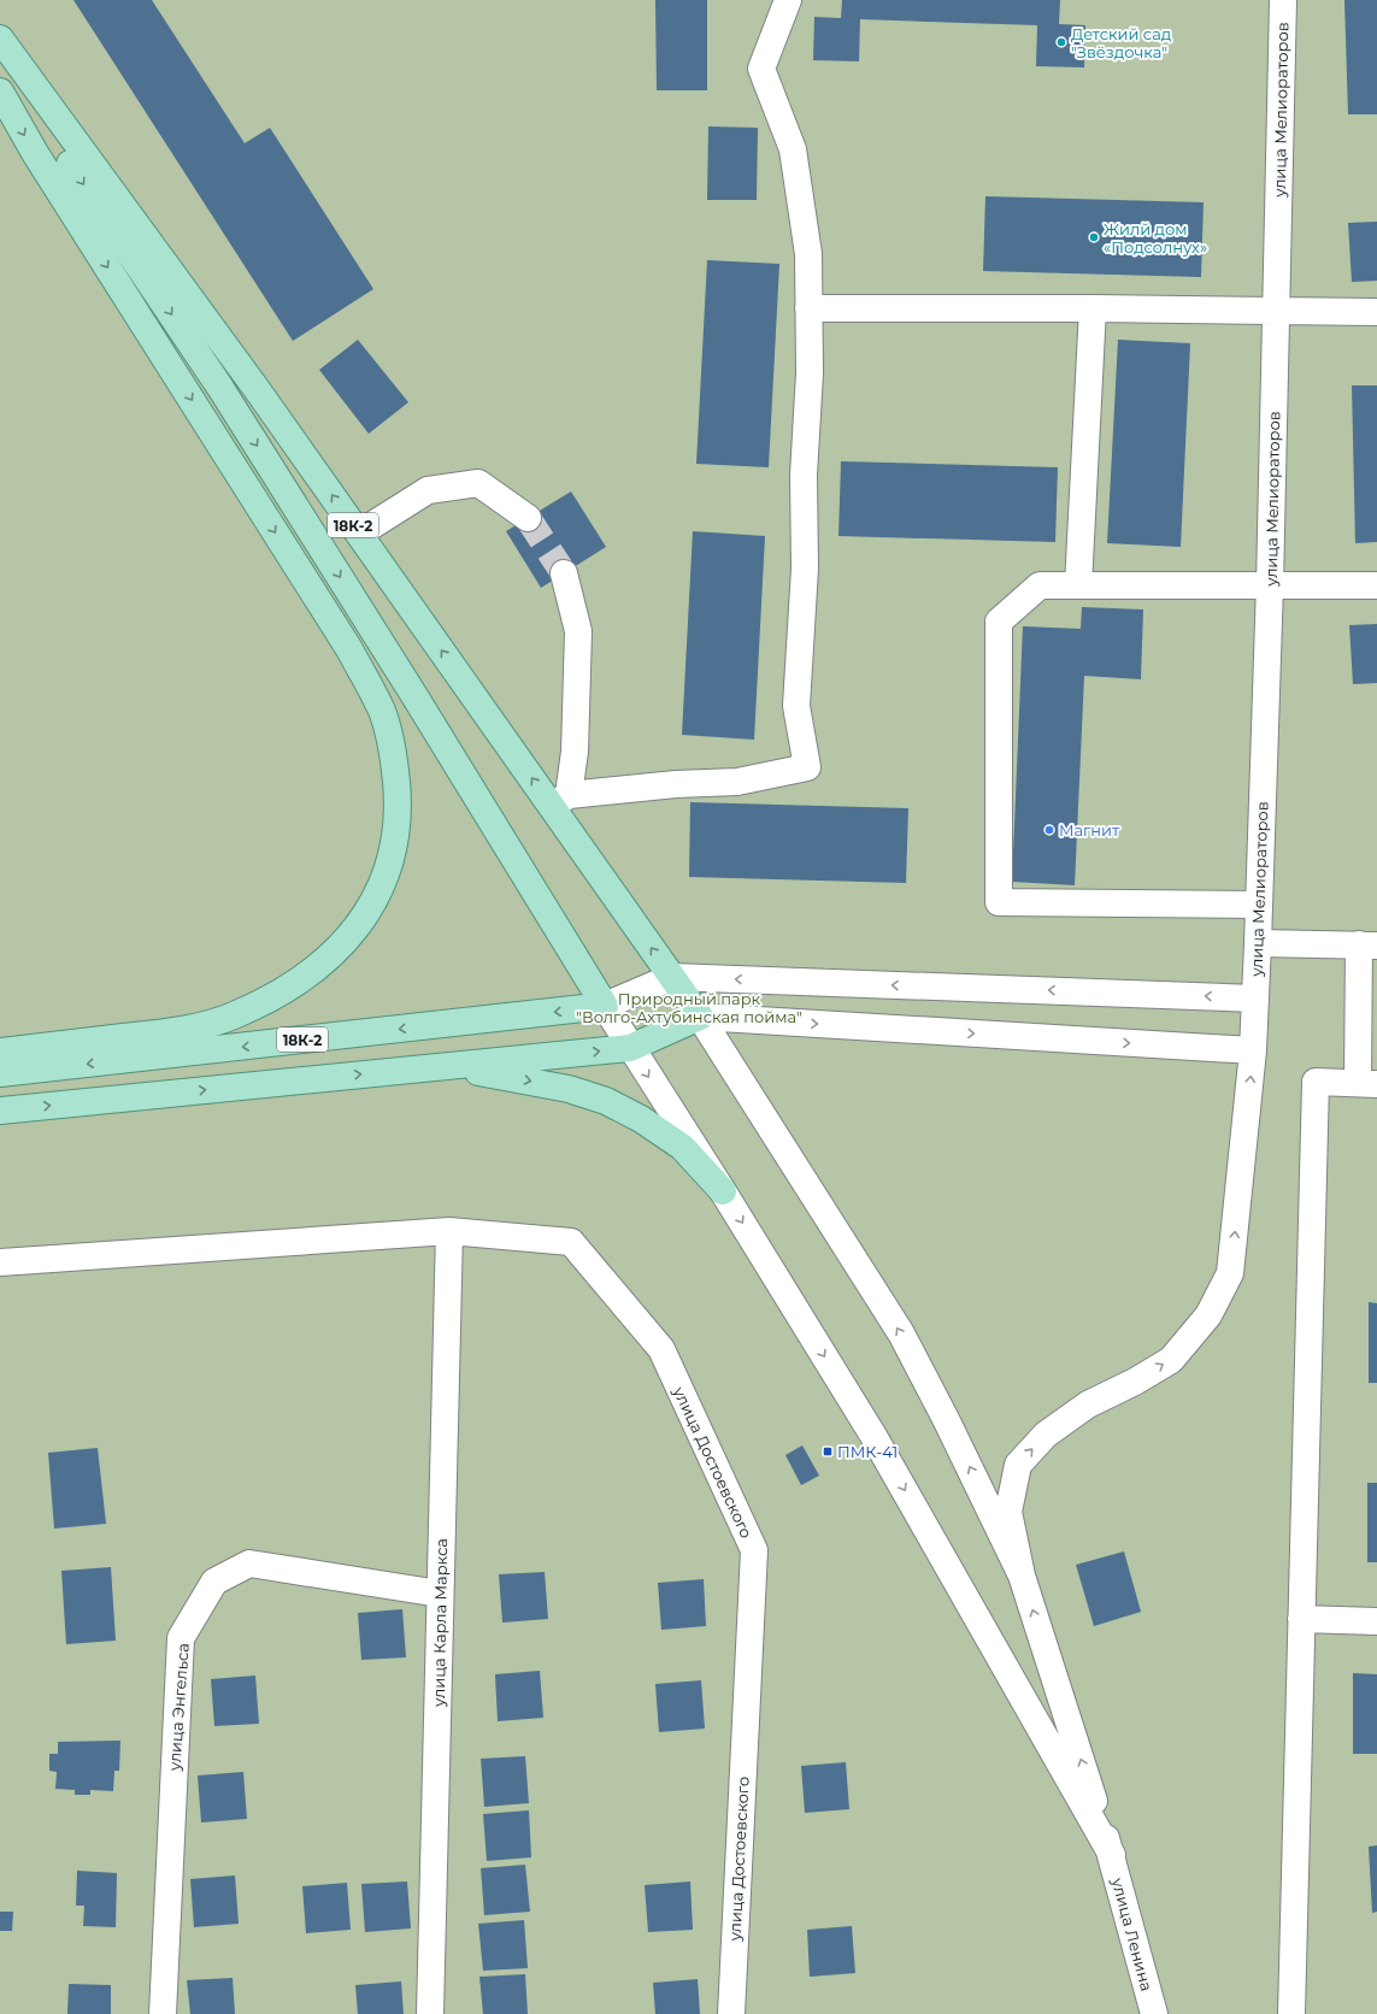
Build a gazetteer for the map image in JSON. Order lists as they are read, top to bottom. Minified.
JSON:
{"streets":{"main road":["18К-2"],"street":["улица Мелиораторов","улица Достоевского","улица Карла Маркса","улица Энгельса","улица Ленина"]},"crossings":[["улица Достоевского","улица Карла Маркса"],["улица Карла Маркса","улица Энгельса"]],"parks":["Природный парк \"Волго-Ахтубинская пойма\""],"places":{"other":["Детский сад \"Звёздочка\"","Жилй дом «Подсолнух»","Магнит"],"transit":["ПМК-41"]}}
